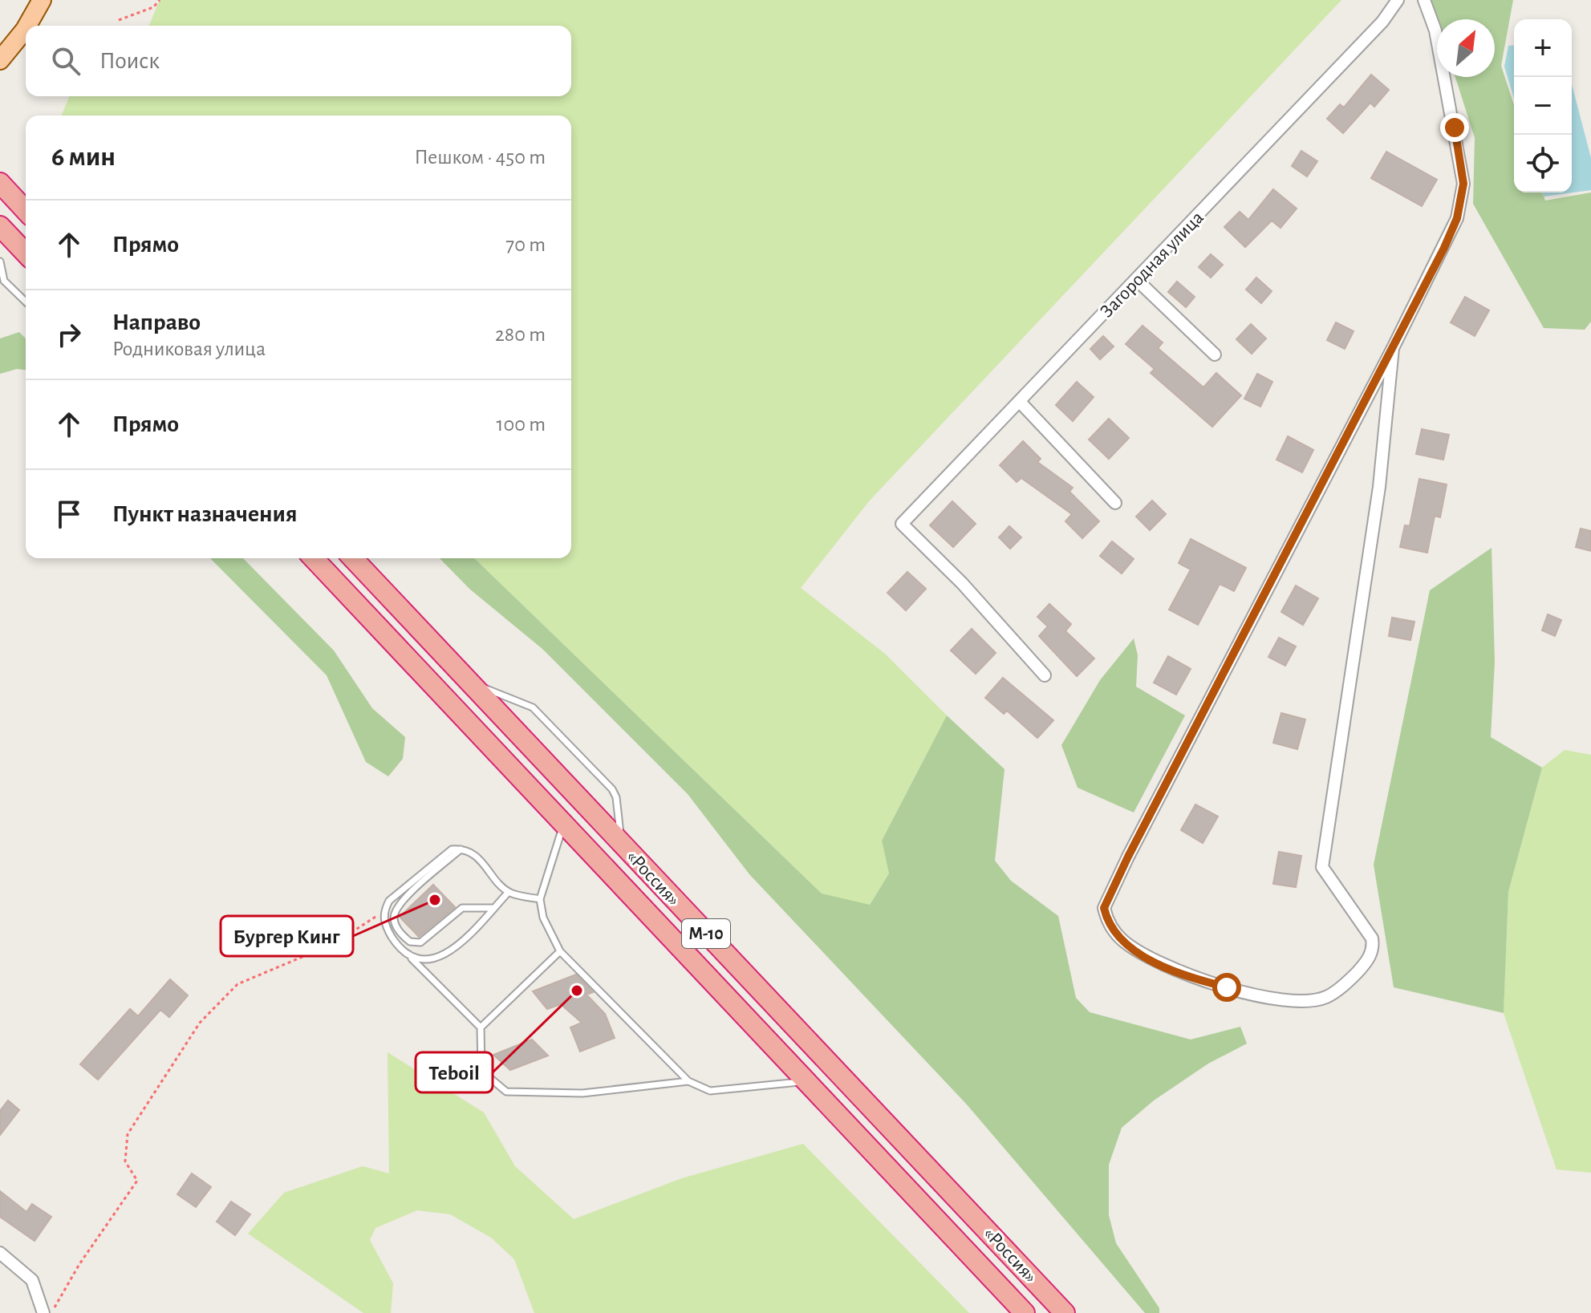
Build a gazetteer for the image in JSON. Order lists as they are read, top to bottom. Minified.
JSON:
{"streets":{"highway":["«Россия»","М-10"],"street":["Загородная улица"]},"places":["Бургер Кинг","Teboil"],"north":"top right","page":{"map_buttons":["+","−"],"search":"Поиск","heading":["6 мин","Пешком · 450 m"],"list":[["Прямо","70 m"],["Направо","Родниковая улица","280 m"],["Прямо","100 m"],"Пункт назначения"]}}
